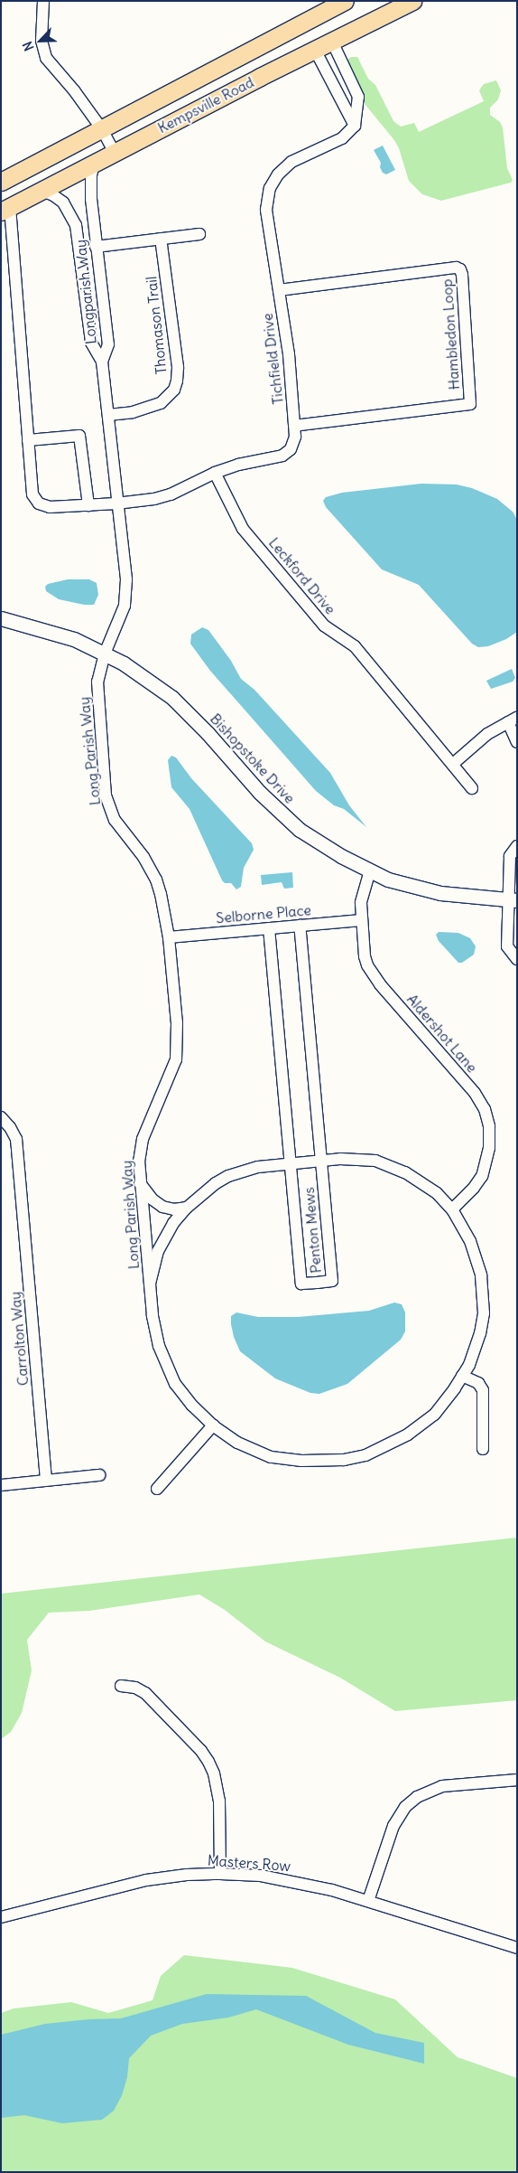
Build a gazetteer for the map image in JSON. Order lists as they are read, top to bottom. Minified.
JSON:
{"streets":{"main road":["Kempsville Road"],"street":["Longparish Way","Thomason Trail","Hambledon Loop","Tichfield Drive","Leckford Drive","Long Parish Way","Bishopstoke Drive","Selborne Place","Aldershot Lane","Penton Mews","Carrolton Way","Masters Row"]},"crossings":[["Kempsville Road","Longparish Way"],["Longparish Way","Long Parish Way"],["Thomason Trail","Long Parish Way"],["Hambledon Loop","Tichfield Drive"],["Tichfield Drive","Leckford Drive"],["Tichfield Drive","Long Parish Way"],["Long Parish Way","Bishopstoke Drive"],["Long Parish Way","Selborne Place"],["Long Parish Way","Aldershot Lane"],["Long Parish Way","Penton Mews"],["Bishopstoke Drive","Aldershot Lane"],["Selborne Place","Aldershot Lane"],["Selborne Place","Penton Mews"]],"north":"bottom left"}
